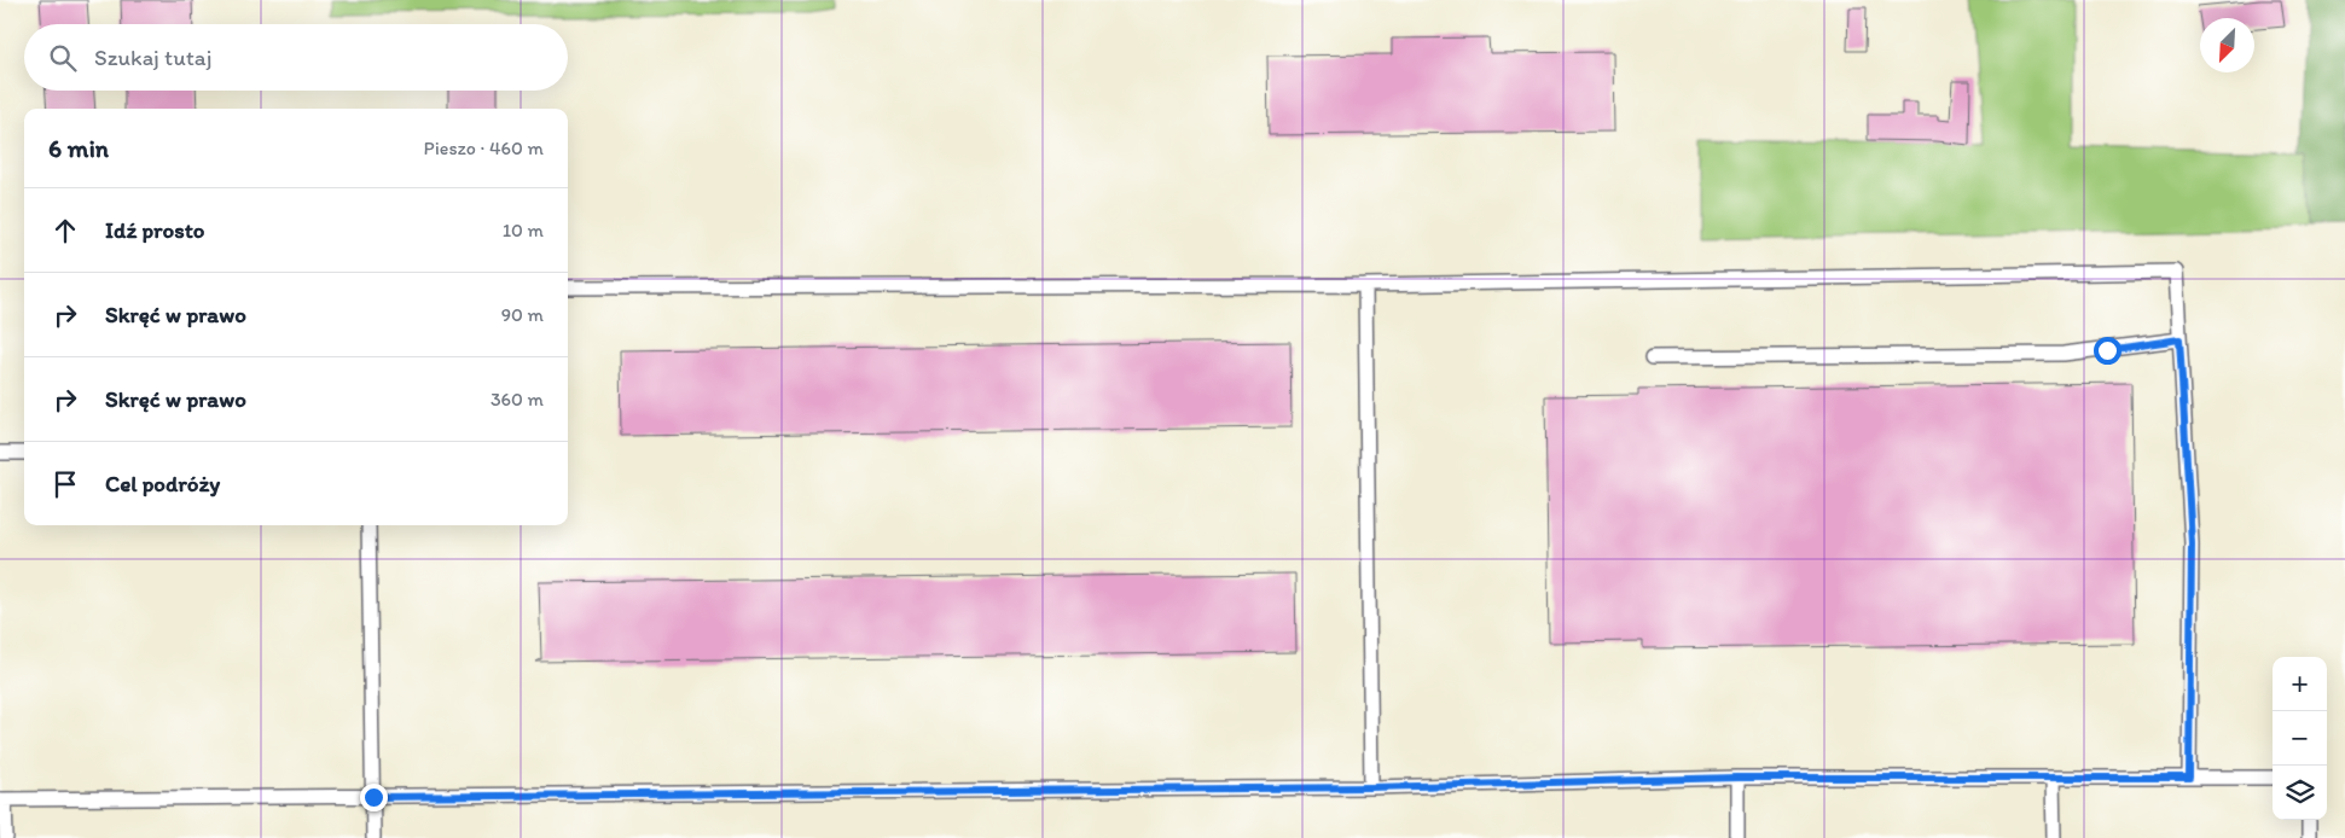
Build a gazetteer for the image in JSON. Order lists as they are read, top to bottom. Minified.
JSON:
{"north":"bottom left","page":{"search":"Szukaj tutaj","heading":["6 min","Pieszo · 460 m"],"list":[["Idź prosto","10 m"],["Skręć w prawo","90 m"],["Skręć w prawo","360 m"],"Cel podróży"],"map_buttons":["+","−"]}}
